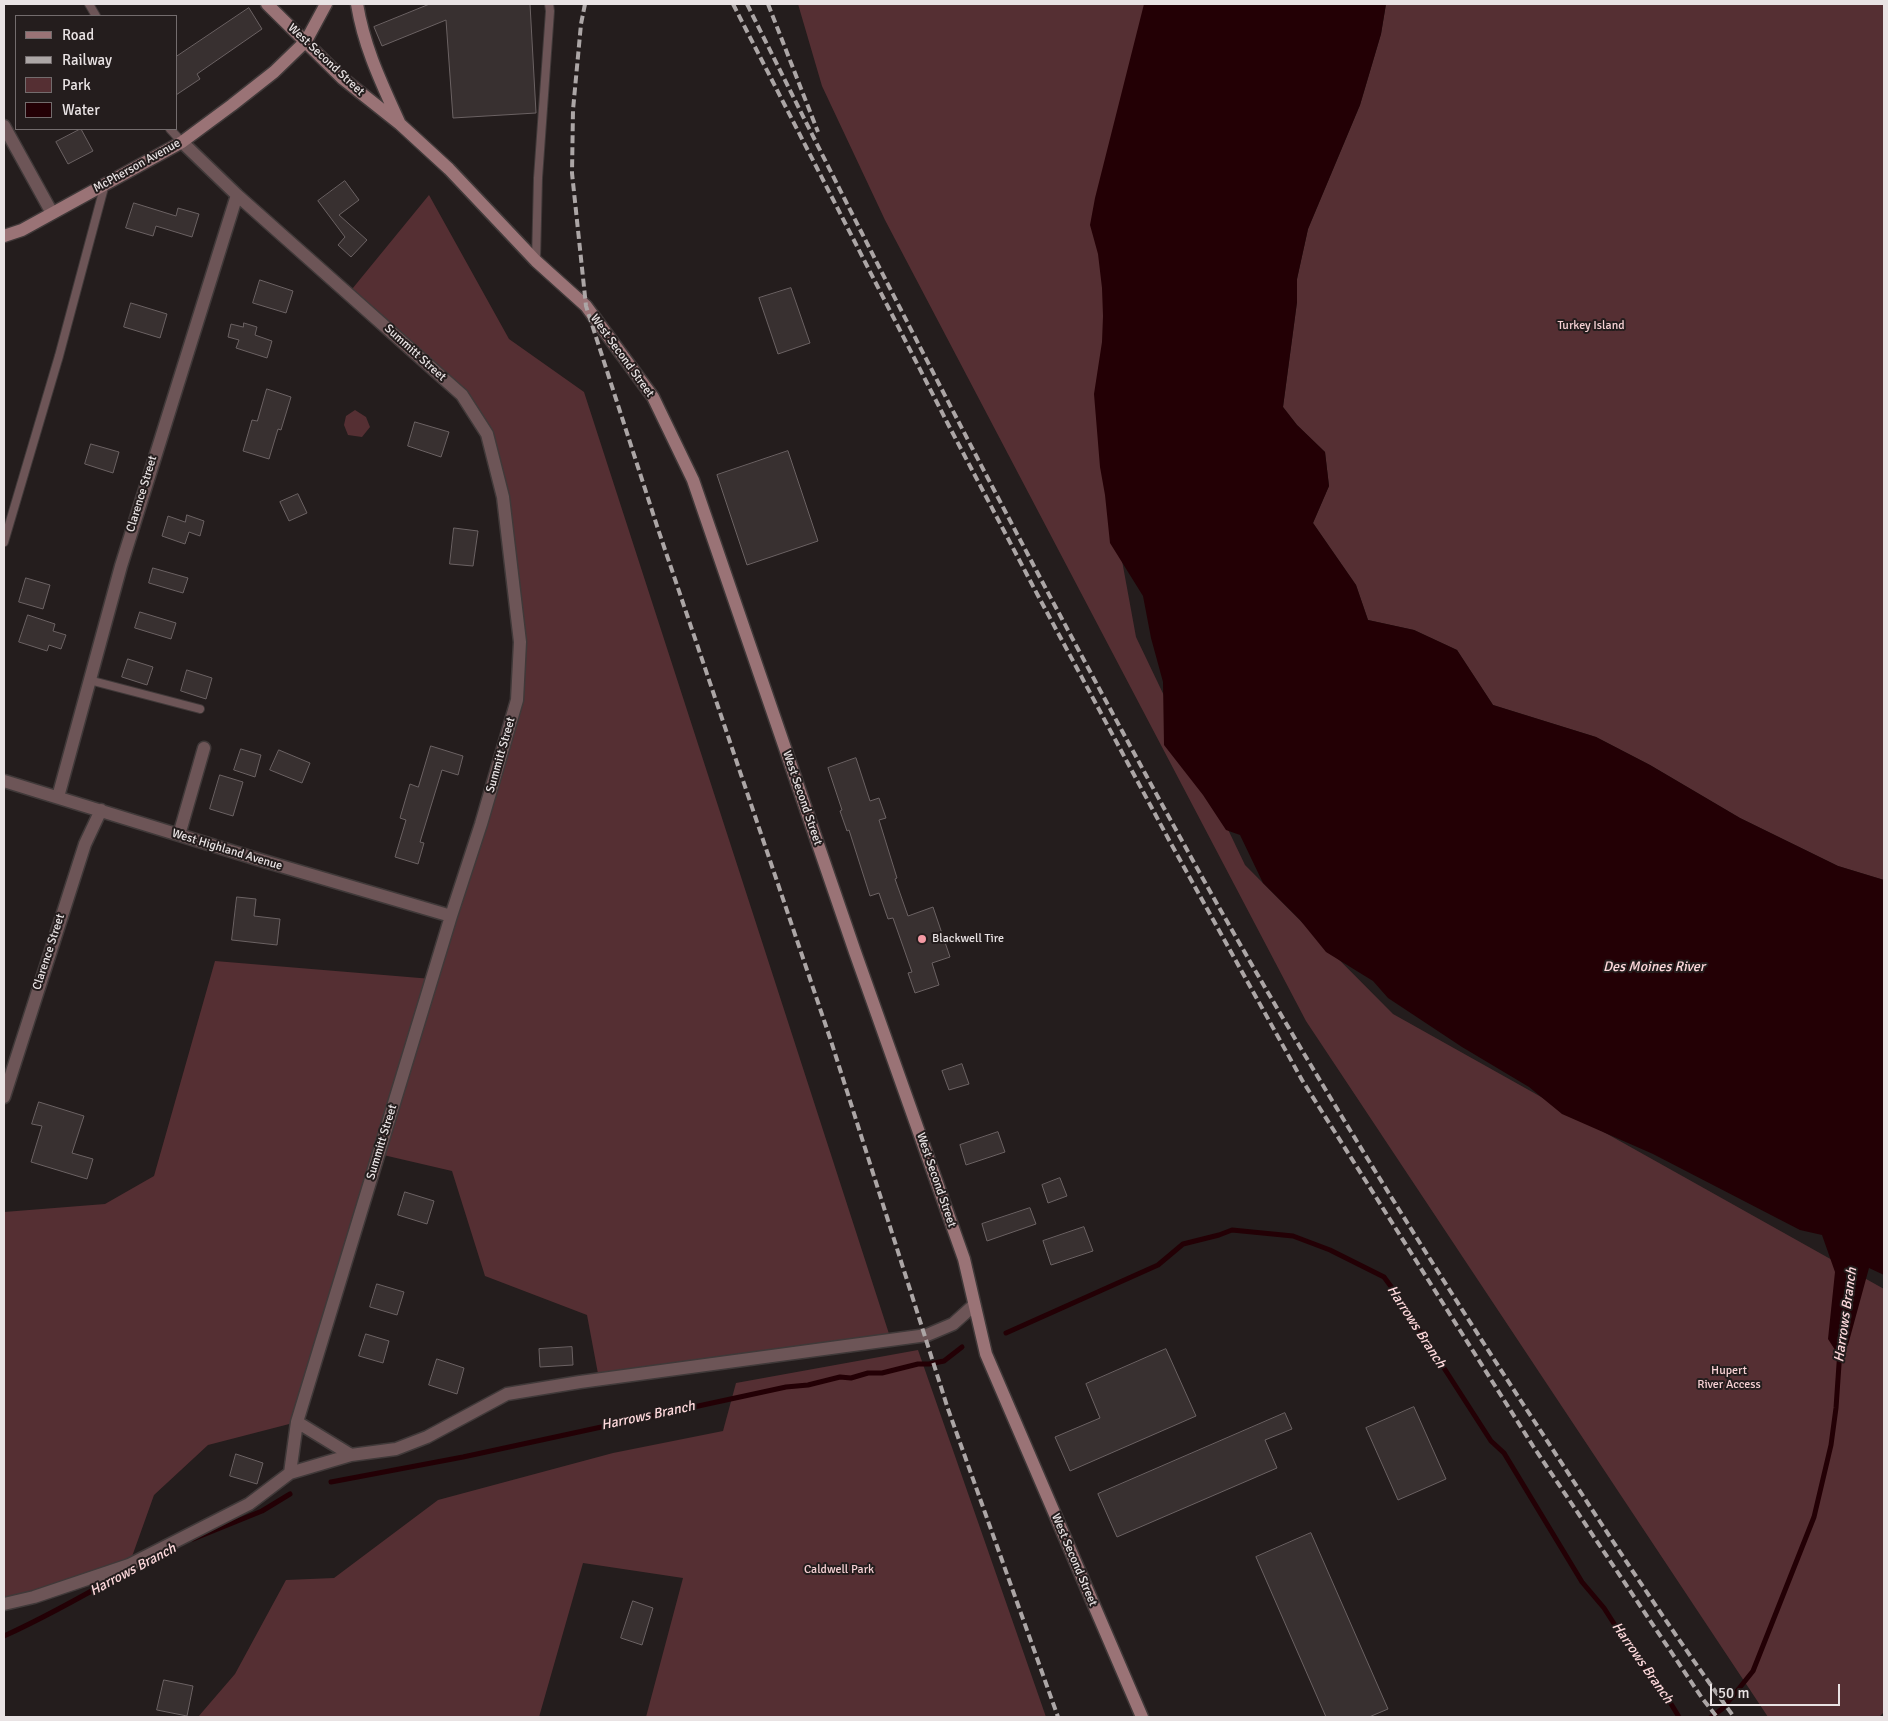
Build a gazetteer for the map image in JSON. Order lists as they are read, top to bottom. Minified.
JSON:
{"streets":{"main road":["West Second Street","McPherson Avenue"],"street":["Summitt Street","Clarence Street","West Highland Avenue"]},"crossings":[["West Second Street","McPherson Avenue"],["McPherson Avenue","Summitt Street"],["Summitt Street","Clarence Street"],["Summitt Street","West Highland Avenue"],["Clarence Street","West Highland Avenue"]],"water":["Des Moines River","Harrows Branch"],"parks":["Turkey Island","Hupert River Access","Caldwell Park"],"places":["Blackwell Tire"],"legend":["Road","Railway","Park","Water"],"scale_bar":"50 m"}
